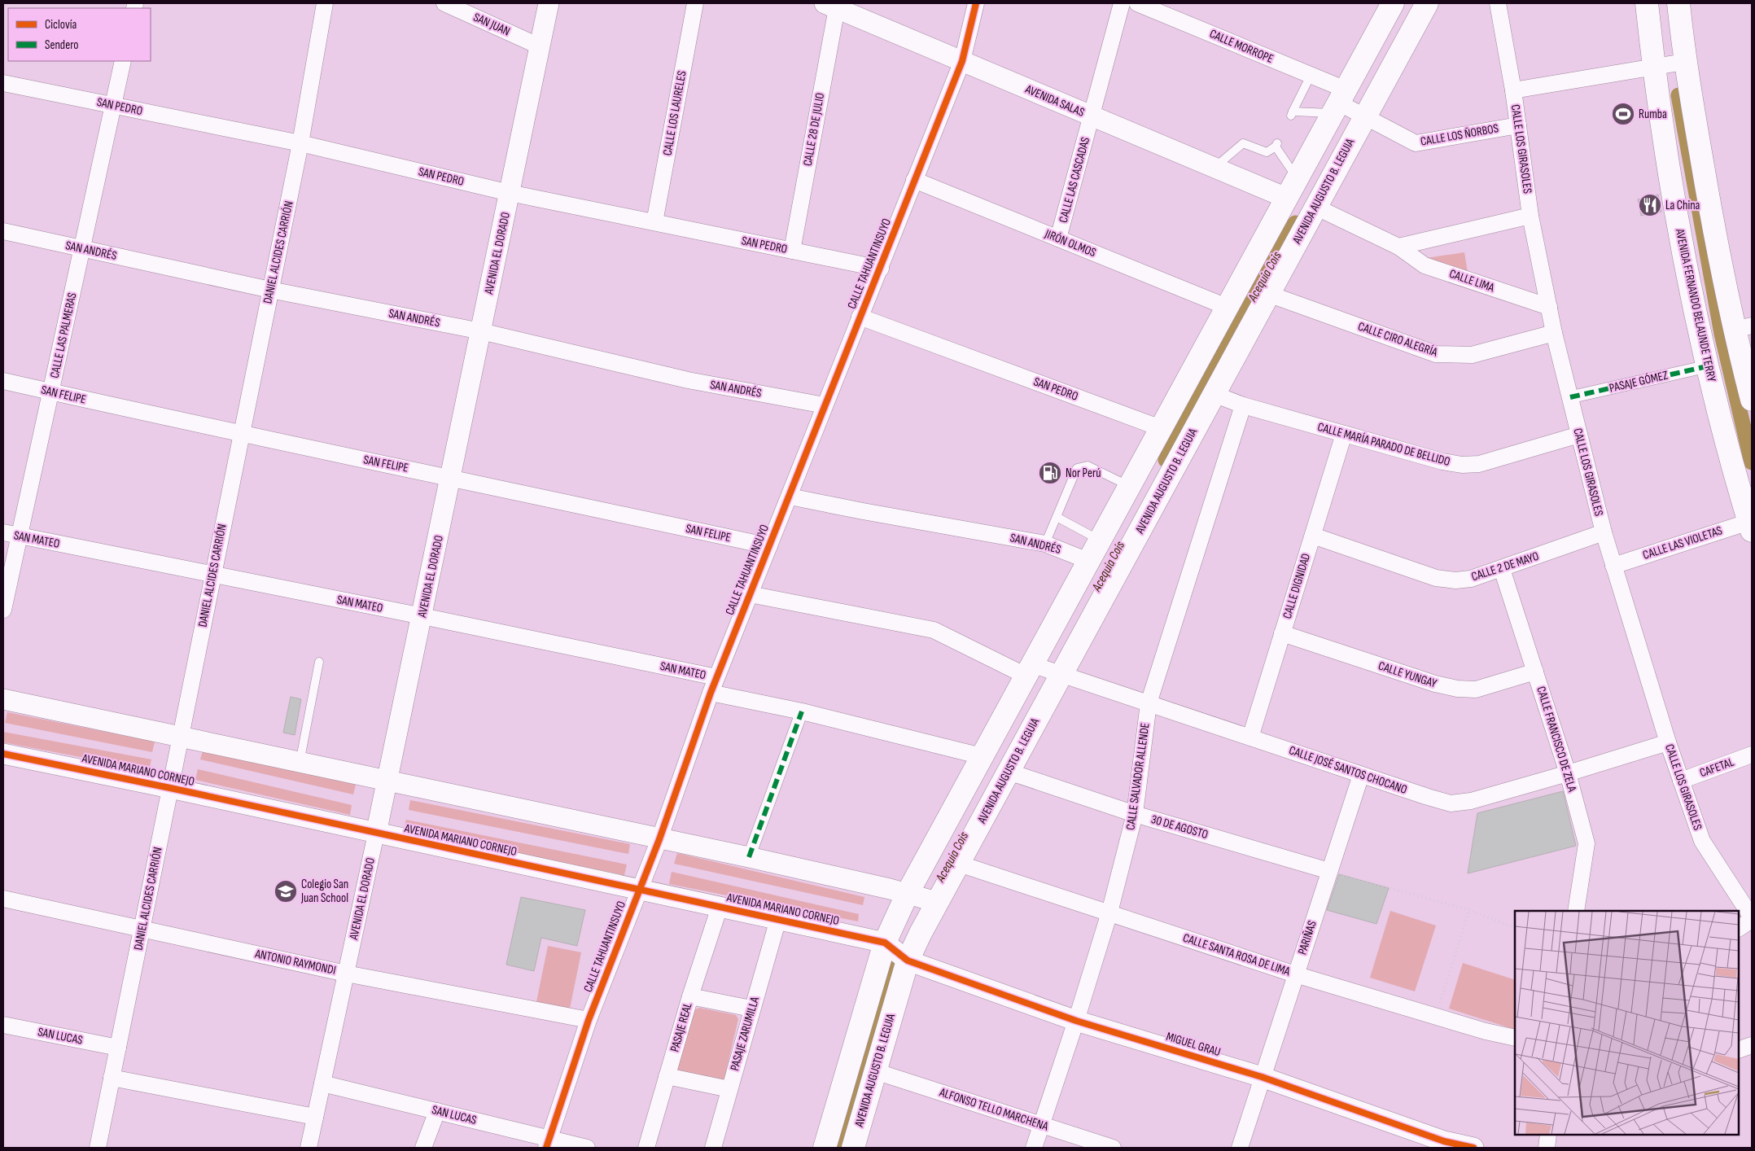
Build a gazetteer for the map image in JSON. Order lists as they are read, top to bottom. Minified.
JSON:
{"streets":{"main road":["AVENIDA AUGUSTO B. LEGUIA","AVENIDA FERNANDO BELAUNDE TERRY"],"street":["SAN JUAN","CALLE MORROPE","AVENIDA SALAS","SAN PEDRO","CALLE LOS LAURELES","CALLE 28 DE JULIO","CALLE LOS ÑORBOS","CALLE LOS GIRASOLES","CALLE LAS CASCADAS","JIRÓN OLMOS","SAN ANDRÉS","DANIEL ALCIDES CARRIÓN","AVENIDA EL DORADO","CALLE TAHUANTINSUYO","CALLE LIMA","CALLE LAS PALMERAS","CALLE CIRO ALEGRÍA","PASAJE GÓMEZ","SAN FELIPE","CALLE MARÍA PARADO DE BELLIDO","SAN MATEO","CALLE LAS VIOLETAS","CALLE 2 DE MAYO","CALLE DIGNIDAD","CALLE YUNGAY","CALLE FRANCISCO DE ZELA","CAFETAL","AVENIDA MARIANO CORNEJO","CALLE JOSÉ SANTOS CHOCANO","CALLE SALVADOR ALLENDE","30 DE AGOSTO","PARIÑAS","CALLE SANTA ROSA DE LIMA","ANTONIO RAYMONDI","PASAJE REAL","PASAJE ZARUMILLA","SAN LUCAS","MIGUEL GRAU","ALFONSO TELLO MARCHENA"]},"crossings":[["SAN JUAN","AVENIDA EL DORADO"],["CALLE MORROPE","CALLE LOS ÑORBOS"],["AVENIDA SALAS","CALLE 28 DE JULIO"],["AVENIDA SALAS","CALLE LAS CASCADAS"],["AVENIDA SALAS","CALLE TAHUANTINSUYO"],["SAN PEDRO","CALLE LOS LAURELES"],["SAN PEDRO","CALLE 28 DE JULIO"],["SAN PEDRO","DANIEL ALCIDES CARRIÓN"],["SAN PEDRO","AVENIDA EL DORADO"],["SAN PEDRO","CALLE TAHUANTINSUYO"],["SAN PEDRO","CALLE LAS PALMERAS"],["CALLE LOS ÑORBOS","CALLE LOS GIRASOLES"],["CALLE LOS ÑORBOS","AVENIDA AUGUSTO B. LEGUIA"],["CALLE LOS GIRASOLES","CALLE LIMA"],["CALLE LOS GIRASOLES","CALLE CIRO ALEGRÍA"],["CALLE LOS GIRASOLES","PASAJE GÓMEZ"],["CALLE LOS GIRASOLES","CALLE MARÍA PARADO DE BELLIDO"],["CALLE LOS GIRASOLES","CALLE LAS VIOLETAS"],["CALLE LOS GIRASOLES","CALLE 2 DE MAYO"],["CALLE LOS GIRASOLES","CAFETAL"],["CALLE LOS GIRASOLES","CALLE JOSÉ SANTOS CHOCANO"],["CALLE LAS CASCADAS","JIRÓN OLMOS"],["AVENIDA AUGUSTO B. LEGUIA","CALLE LIMA"],["AVENIDA AUGUSTO B. LEGUIA","CALLE CIRO ALEGRÍA"],["AVENIDA AUGUSTO B. LEGUIA","CALLE MARÍA PARADO DE BELLIDO"],["AVENIDA AUGUSTO B. LEGUIA","AVENIDA MARIANO CORNEJO"],["AVENIDA AUGUSTO B. LEGUIA","CALLE JOSÉ SANTOS CHOCANO"],["AVENIDA AUGUSTO B. LEGUIA","30 DE AGOSTO"],["AVENIDA AUGUSTO B. LEGUIA","CALLE SANTA ROSA DE LIMA"],["AVENIDA AUGUSTO B. LEGUIA","MIGUEL GRAU"],["AVENIDA AUGUSTO B. LEGUIA","ALFONSO TELLO MARCHENA"],["JIRÓN OLMOS","CALLE TAHUANTINSUYO"],["SAN ANDRÉS","DANIEL ALCIDES CARRIÓN"],["SAN ANDRÉS","AVENIDA EL DORADO"],["SAN ANDRÉS","CALLE TAHUANTINSUYO"],["SAN ANDRÉS","CALLE LAS PALMERAS"],["DANIEL ALCIDES CARRIÓN","SAN FELIPE"],["DANIEL ALCIDES CARRIÓN","SAN MATEO"],["DANIEL ALCIDES CARRIÓN","AVENIDA MARIANO CORNEJO"],["DANIEL ALCIDES CARRIÓN","ANTONIO RAYMONDI"],["DANIEL ALCIDES CARRIÓN","SAN LUCAS"],["AVENIDA EL DORADO","SAN FELIPE"],["AVENIDA EL DORADO","SAN MATEO"],["AVENIDA EL DORADO","AVENIDA MARIANO CORNEJO"],["AVENIDA EL DORADO","ANTONIO RAYMONDI"],["AVENIDA EL DORADO","SAN LUCAS"],["CALLE TAHUANTINSUYO","SAN FELIPE"],["CALLE TAHUANTINSUYO","SAN MATEO"],["CALLE TAHUANTINSUYO","AVENIDA MARIANO CORNEJO"],["CALLE TAHUANTINSUYO","ANTONIO RAYMONDI"],["CALLE TAHUANTINSUYO","SAN LUCAS"],["AVENIDA FERNANDO BELAUNDE TERRY","PASAJE GÓMEZ"],["AVENIDA FERNANDO BELAUNDE TERRY","CALLE LAS VIOLETAS"],["CALLE LAS PALMERAS","SAN FELIPE"],["CALLE LAS PALMERAS","SAN MATEO"],["CALLE MARÍA PARADO DE BELLIDO","CALLE DIGNIDAD"],["CALLE MARÍA PARADO DE BELLIDO","CALLE SALVADOR ALLENDE"],["CALLE 2 DE MAYO","CALLE DIGNIDAD"],["CALLE 2 DE MAYO","CALLE FRANCISCO DE ZELA"],["CALLE DIGNIDAD","CALLE YUNGAY"],["CALLE DIGNIDAD","CALLE JOSÉ SANTOS CHOCANO"],["CALLE YUNGAY","CALLE FRANCISCO DE ZELA"],["CALLE FRANCISCO DE ZELA","CALLE JOSÉ SANTOS CHOCANO"],["AVENIDA MARIANO CORNEJO","PASAJE REAL"],["AVENIDA MARIANO CORNEJO","PASAJE ZARUMILLA"],["AVENIDA MARIANO CORNEJO","MIGUEL GRAU"],["CALLE JOSÉ SANTOS CHOCANO","CALLE SALVADOR ALLENDE"],["CALLE JOSÉ SANTOS CHOCANO","PARIÑAS"],["CALLE SALVADOR ALLENDE","30 DE AGOSTO"],["CALLE SALVADOR ALLENDE","CALLE SANTA ROSA DE LIMA"],["CALLE SALVADOR ALLENDE","MIGUEL GRAU"],["CALLE SALVADOR ALLENDE","ALFONSO TELLO MARCHENA"],["30 DE AGOSTO","PARIÑAS"],["PARIÑAS","CALLE SANTA ROSA DE LIMA"],["PARIÑAS","MIGUEL GRAU"]],"water":["Acequia Cois"],"places":{"sports":["Rumba"],"restaurant":["La China"],"fuel station":["Nor Perú"],"school or university":["Colegio San Juan School"]},"legend":["Ciclovía","Sendero"]}
